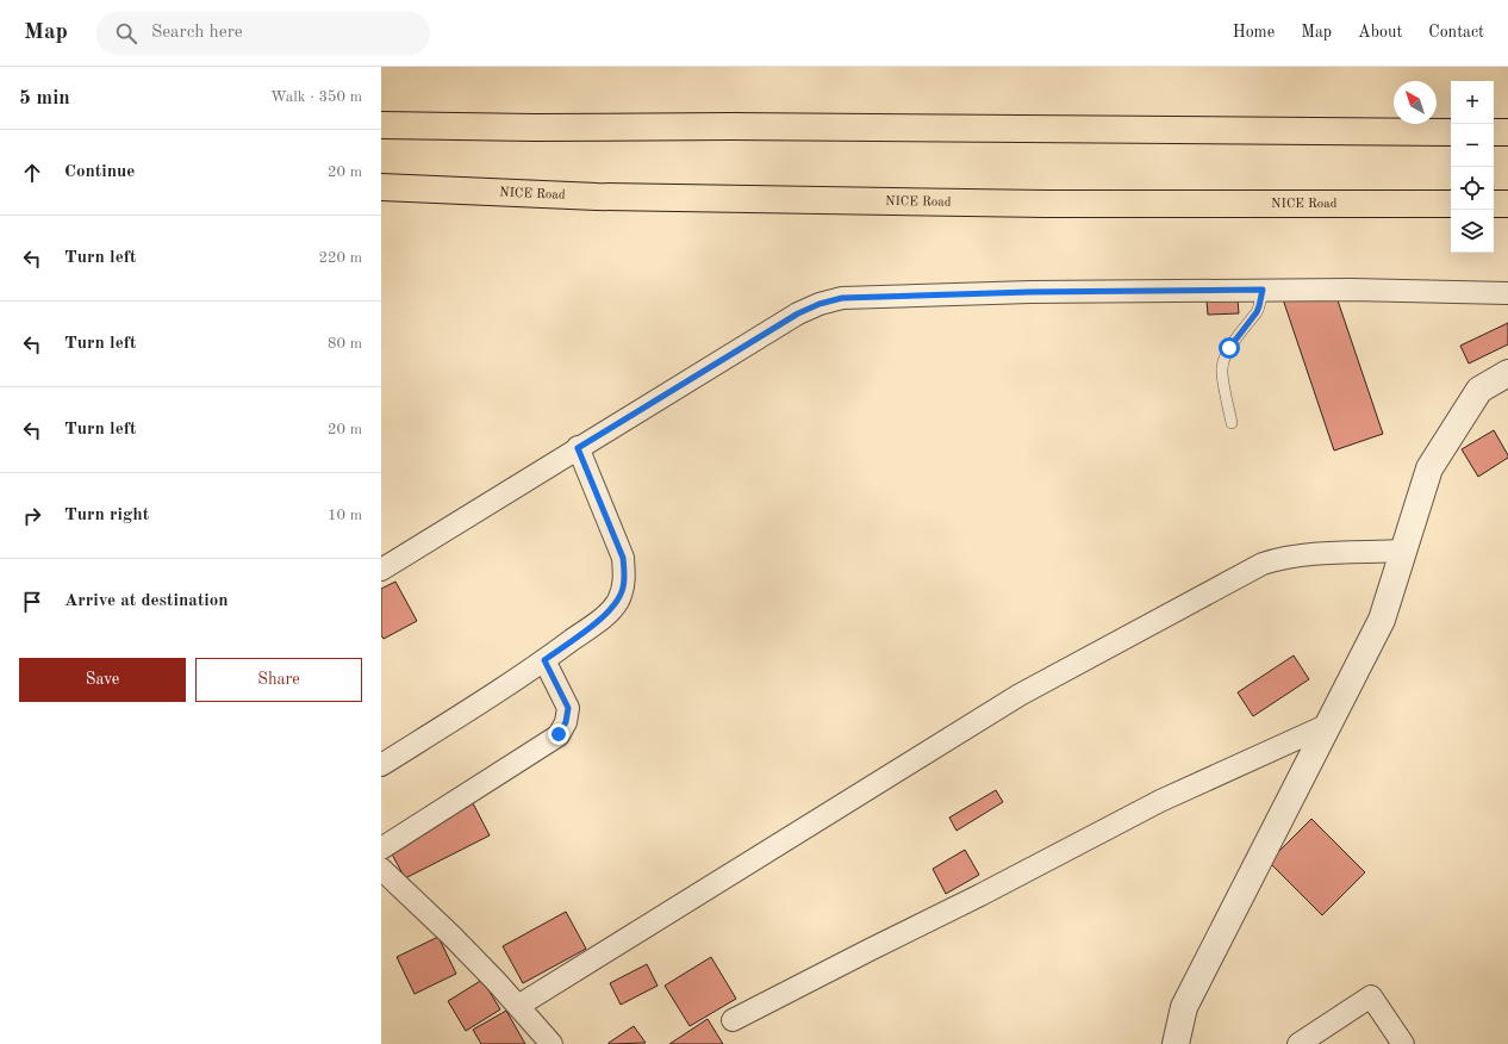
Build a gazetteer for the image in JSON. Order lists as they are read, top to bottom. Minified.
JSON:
{"streets":{"highway":["NICE Road"]},"north":"top left","page":{"header":"Map","search":"Search here","nav":["Home","Map","About","Contact"],"heading":["5 min","Walk · 350 m"],"map_buttons":["+","−"],"list":[["Continue","20 m"],["Turn left","220 m"],["Turn left","80 m"],["Turn left","20 m"],["Turn right","10 m"],"Arrive at destination"],"buttons":["Save","Share"]}}
